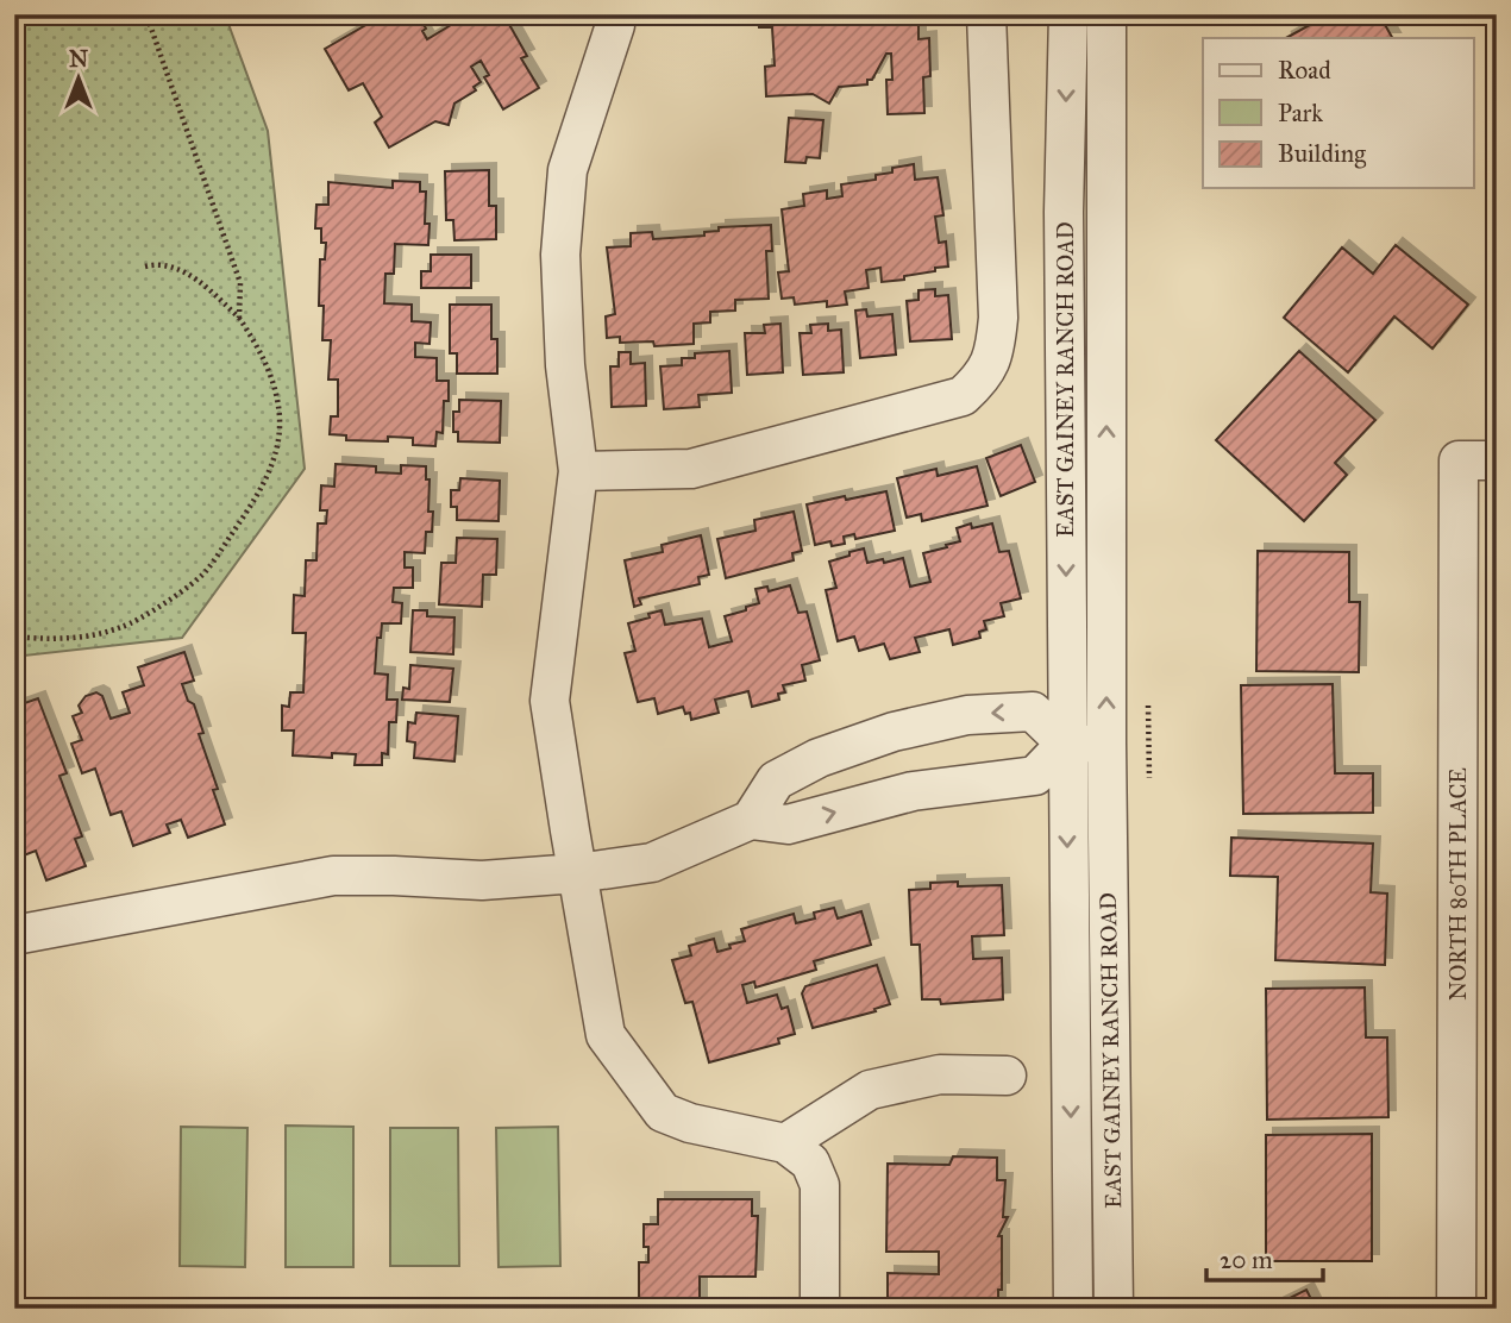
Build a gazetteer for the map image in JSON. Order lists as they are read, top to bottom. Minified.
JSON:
{"streets":{"street":["EAST GAINEY RANCH ROAD","NORTH 80TH PLACE"]},"legend":["Road","Park","Building"],"scale_bar":"20 m","north":"top"}
